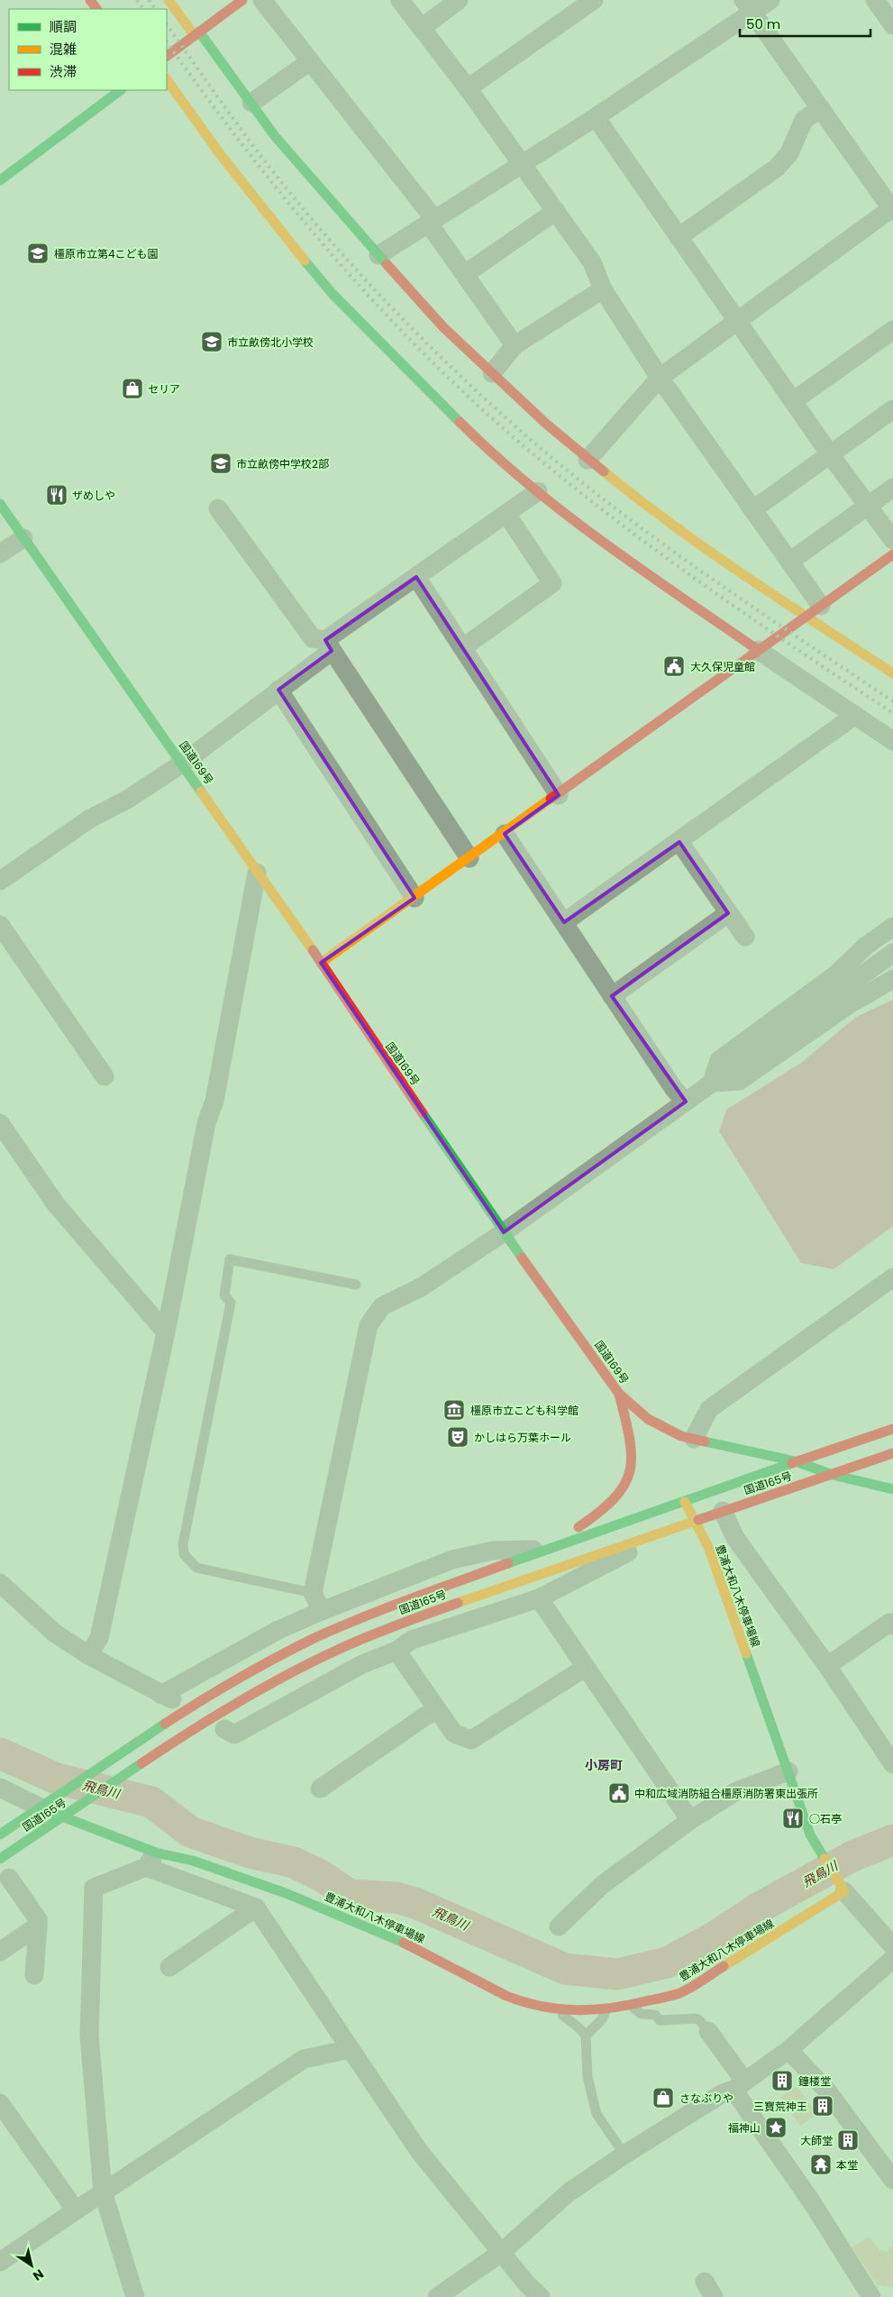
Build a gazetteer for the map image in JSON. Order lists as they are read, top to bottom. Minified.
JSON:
{"streets":{"main road":["国道169号","国道165号","豊浦大和八木停車場線"]},"crossings":[["国道169号","国道165号"],["国道165号","豊浦大和八木停車場線"]],"districts":["小房町"],"water":["飛鳥川"],"places":{"school or university":["橿原市立第4こども園","市立畝傍北小学校","市立畝傍中学校2部"],"shop":["セリア","さなぶりや"],"restaurant":["ザめしや","○石亭"],"public building":["大久保児童館","中和広域消防組合橿原消防署東出張所"],"museum":["橿原市立こども科学館"],"theatre":["かしはら万葉ホール"],"building":["鐘楼堂","三寶荒神王","大師堂"],"place":["福神山"],"temple":["本堂"]},"legend":["順調","混雑","渋滞"],"scale_bar":"50 m","north":"bottom right"}
